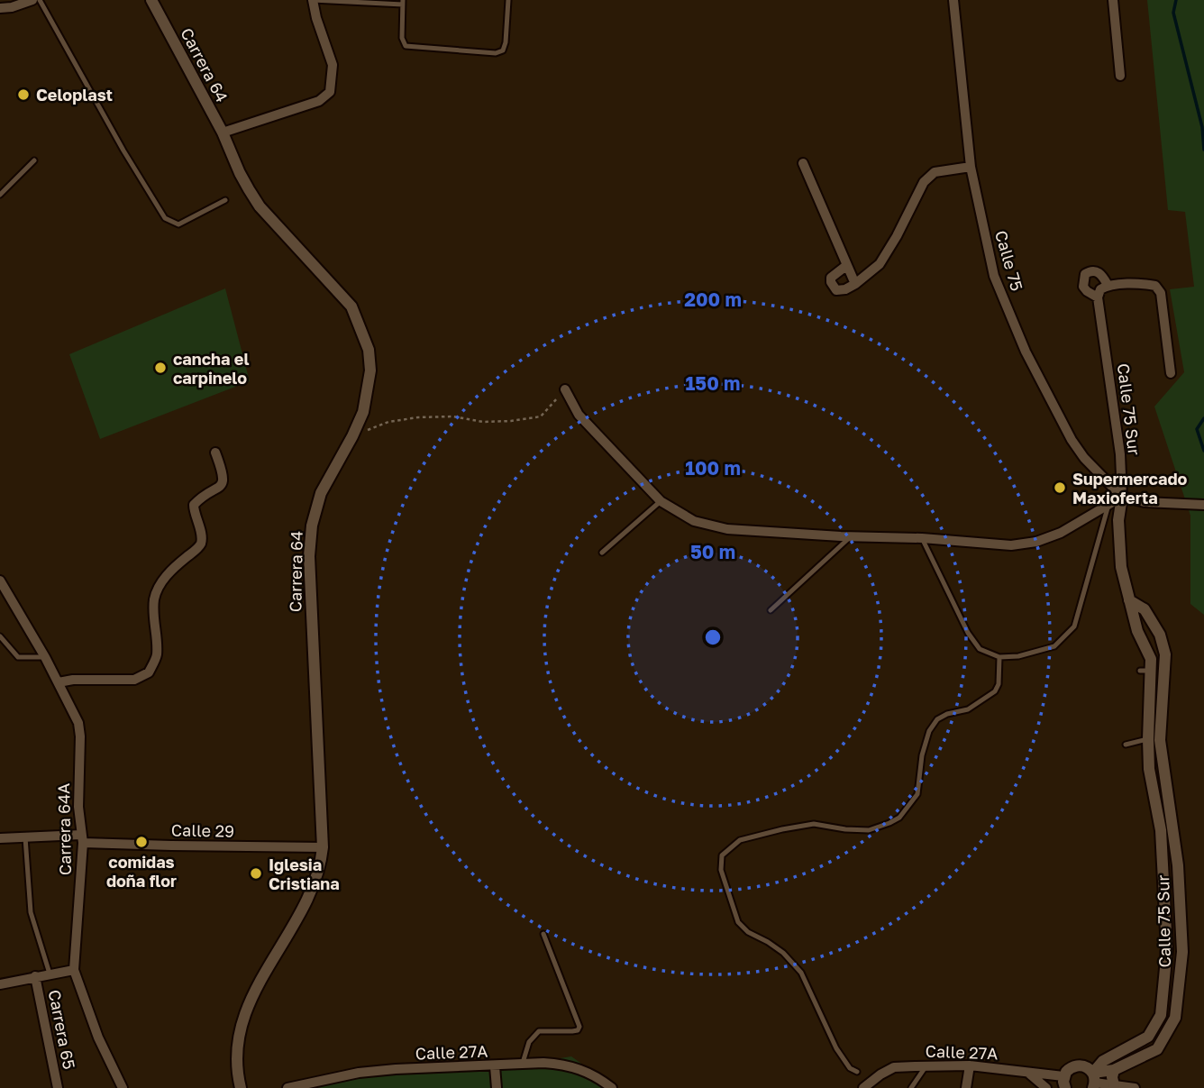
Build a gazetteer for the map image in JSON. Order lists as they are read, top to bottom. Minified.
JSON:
{"streets":{"street":["Carrera 64","Calle 75","Calle 75 Sur","Carrera 64A","Calle 29","Carrera 65","Calle 27A"]},"crossings":[["Carrera 64","Calle 29"],["Calle 75","Calle 75 Sur"],["Carrera 64A","Calle 29"]],"places":["Celoplast","cancha el carpinelo","Supermercado Maxioferta","comidas doña flor","Iglesia Cristiana"],"rings":["200 m","150 m","100 m","50 m"]}
